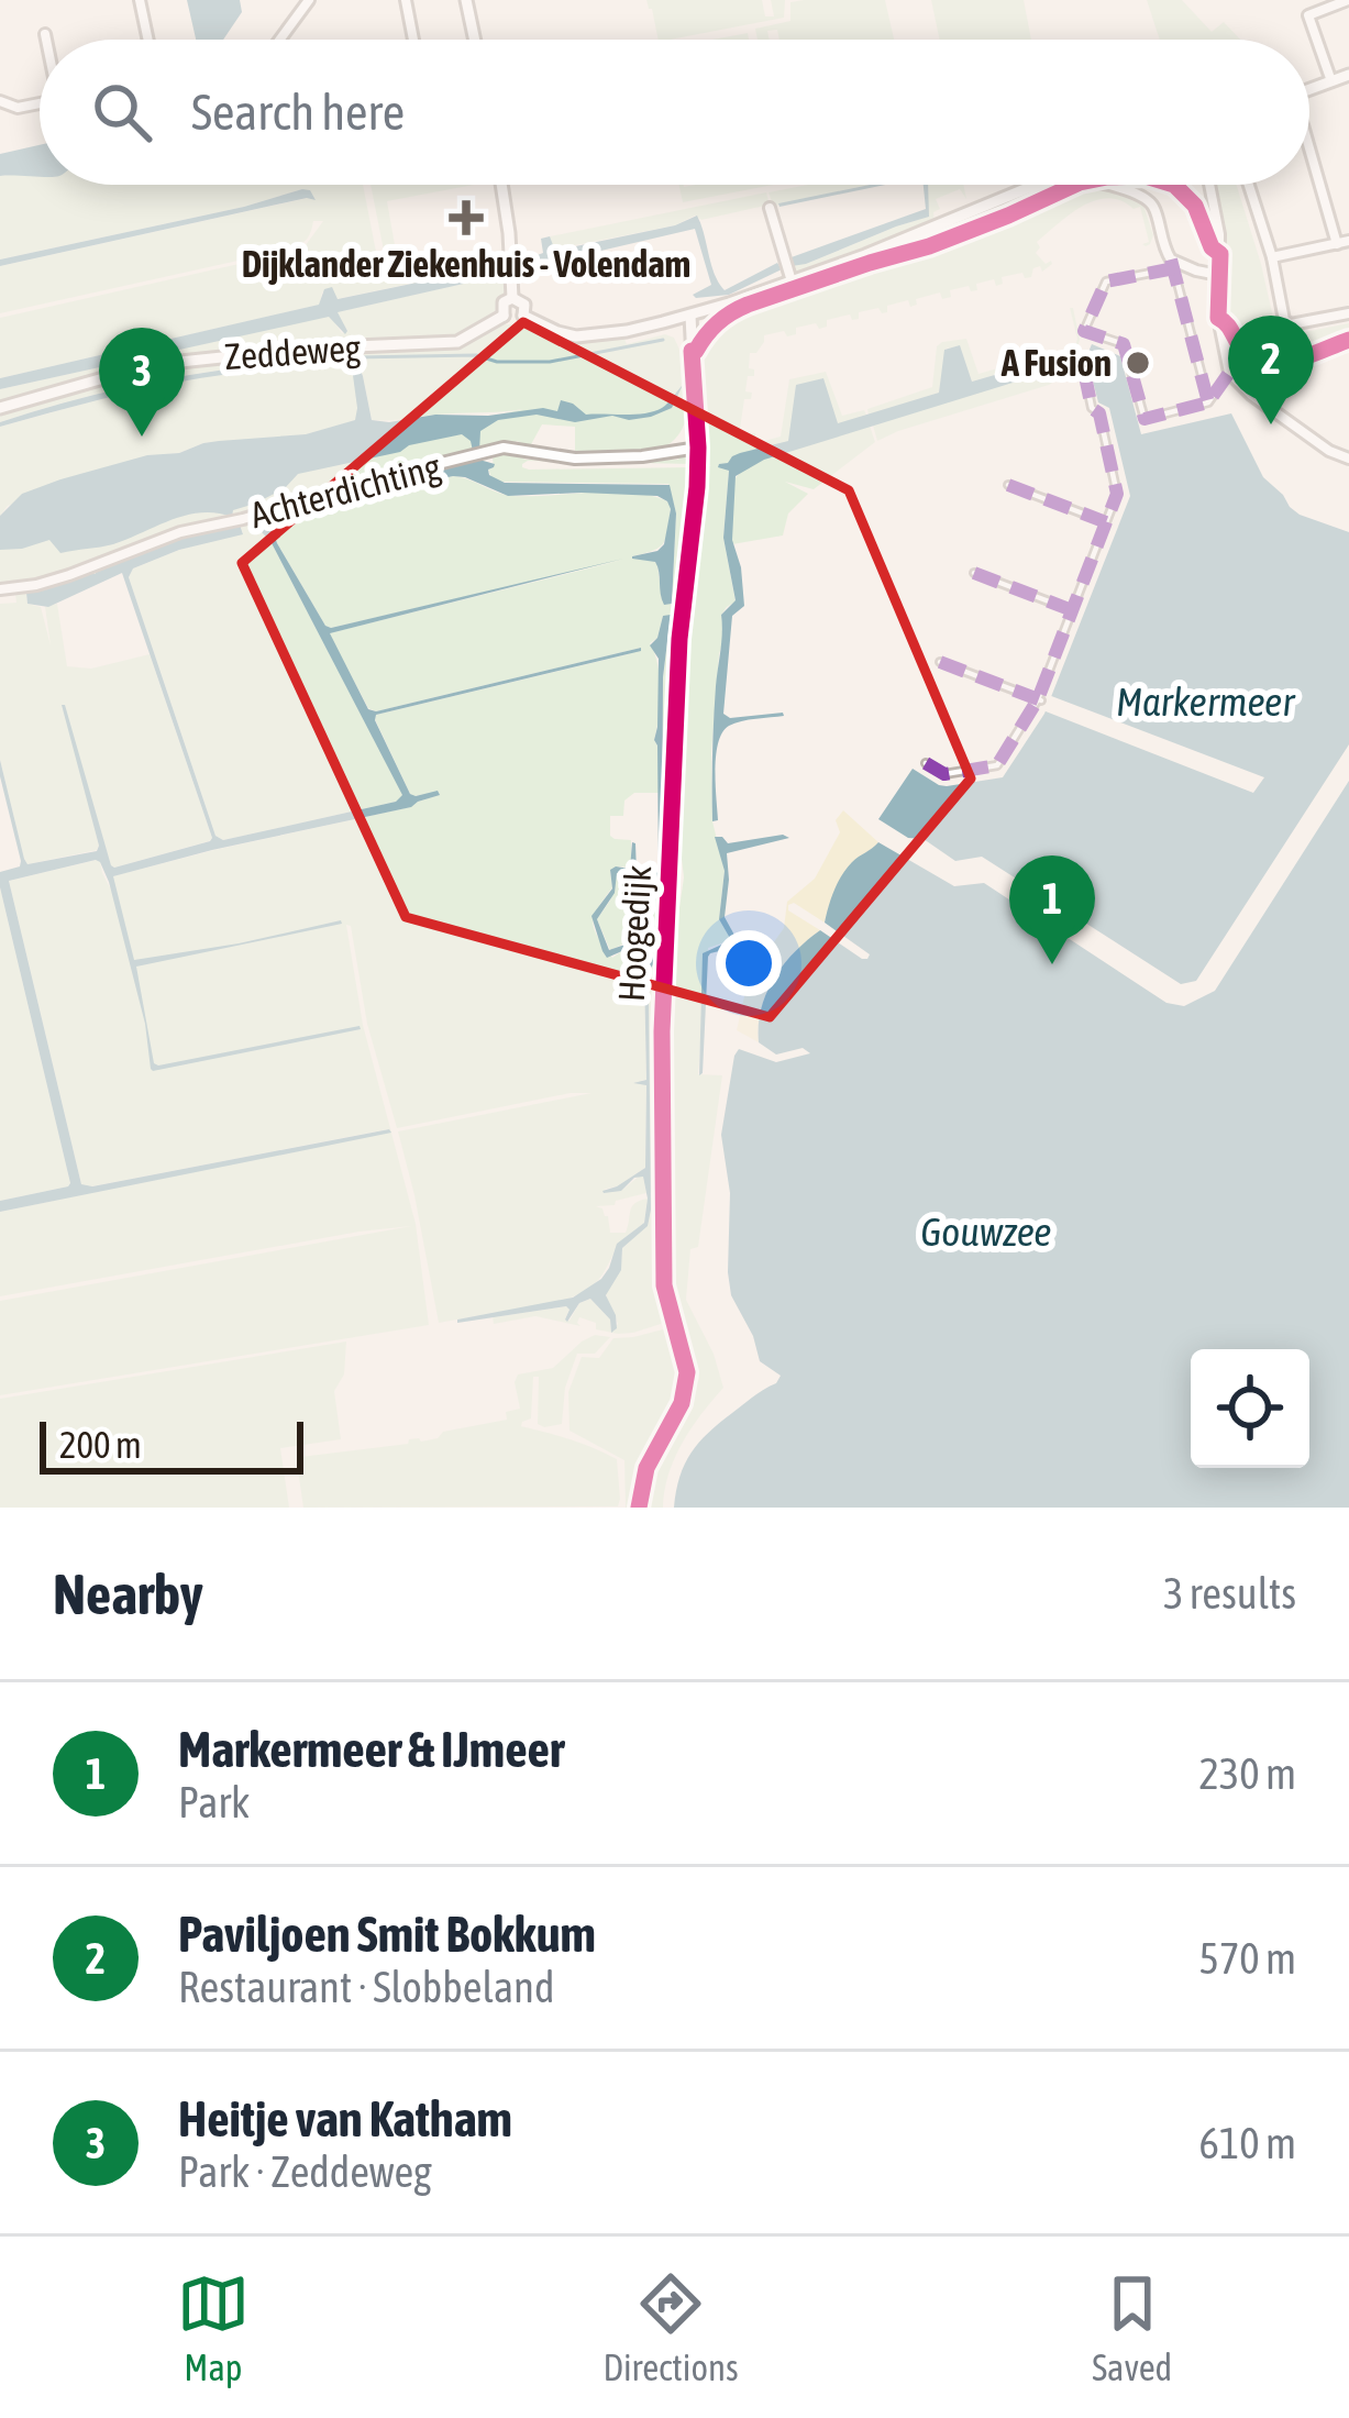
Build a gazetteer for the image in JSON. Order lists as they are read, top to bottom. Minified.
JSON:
{"streets":{"street":["Zeddeweg","Achterdichting","Hoogedijk"]},"crossings":[["Achterdichting","Hoogedijk"]],"water":["Markermeer","Gouwzee"],"places":{"health":["Dijklander Ziekenhuis - Volendam"],"other":["A Fusion"]},"scale_bar":"200 m","page":{"search":"Search here","pins":["2","3","1"],"scale":"200 m","heading":["Nearby","3 results"],"list":[{"mark":"1","name":"Markermeer & IJmeer","note":"Park","value":"230 m"},{"mark":"2","name":"Paviljoen Smit Bokkum","note":"Restaurant · Slobbeland","value":"570 m"},{"mark":"3","name":"Heitje van Katham","note":"Park · Zeddeweg","value":"610 m"}],"nav":["Map","Directions","Saved"]}}
